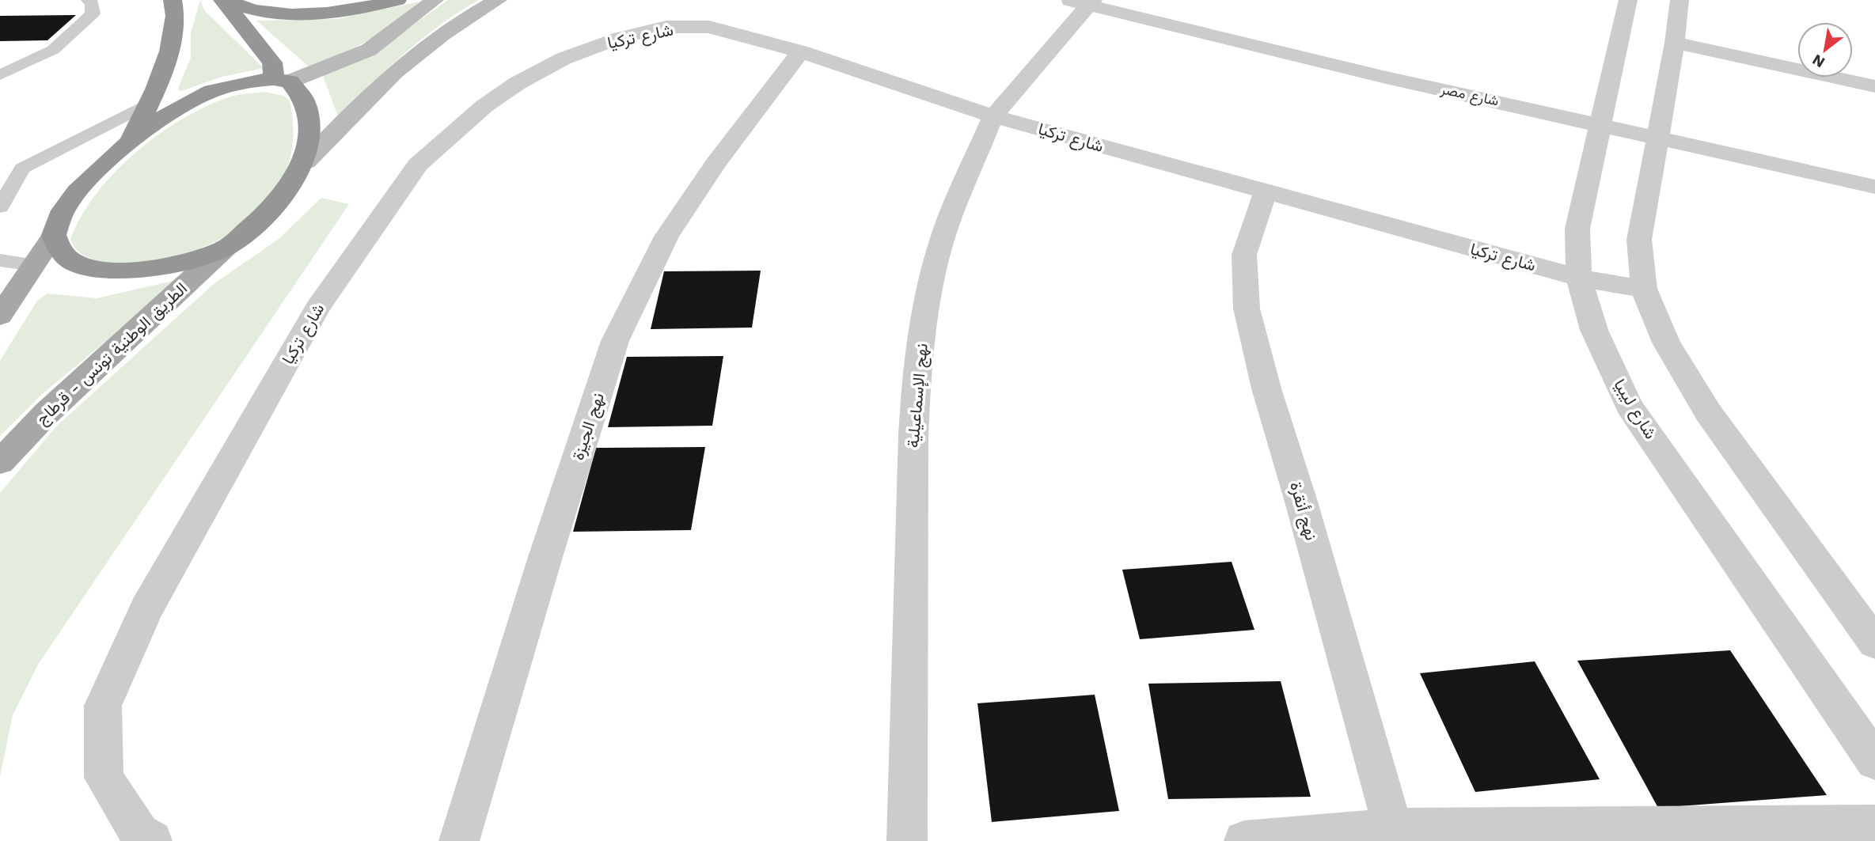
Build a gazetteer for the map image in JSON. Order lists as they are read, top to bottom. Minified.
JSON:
{"streets":{"highway":["الطريق الوطنية تونس - قرطاج"],"street":["شارع تركيا","شارع مصر","نهج الإسماعيلية","شارع ليبيا","نهج الجيزة","نهج أنقرة"]},"crossings":[["شارع تركيا","نهج الإسماعيلية"],["شارع تركيا","شارع ليبيا"],["شارع تركيا","نهج الجيزة"],["شارع تركيا","نهج أنقرة"],["شارع مصر","نهج الإسماعيلية"],["شارع مصر","شارع ليبيا"]],"north":"bottom left"}
